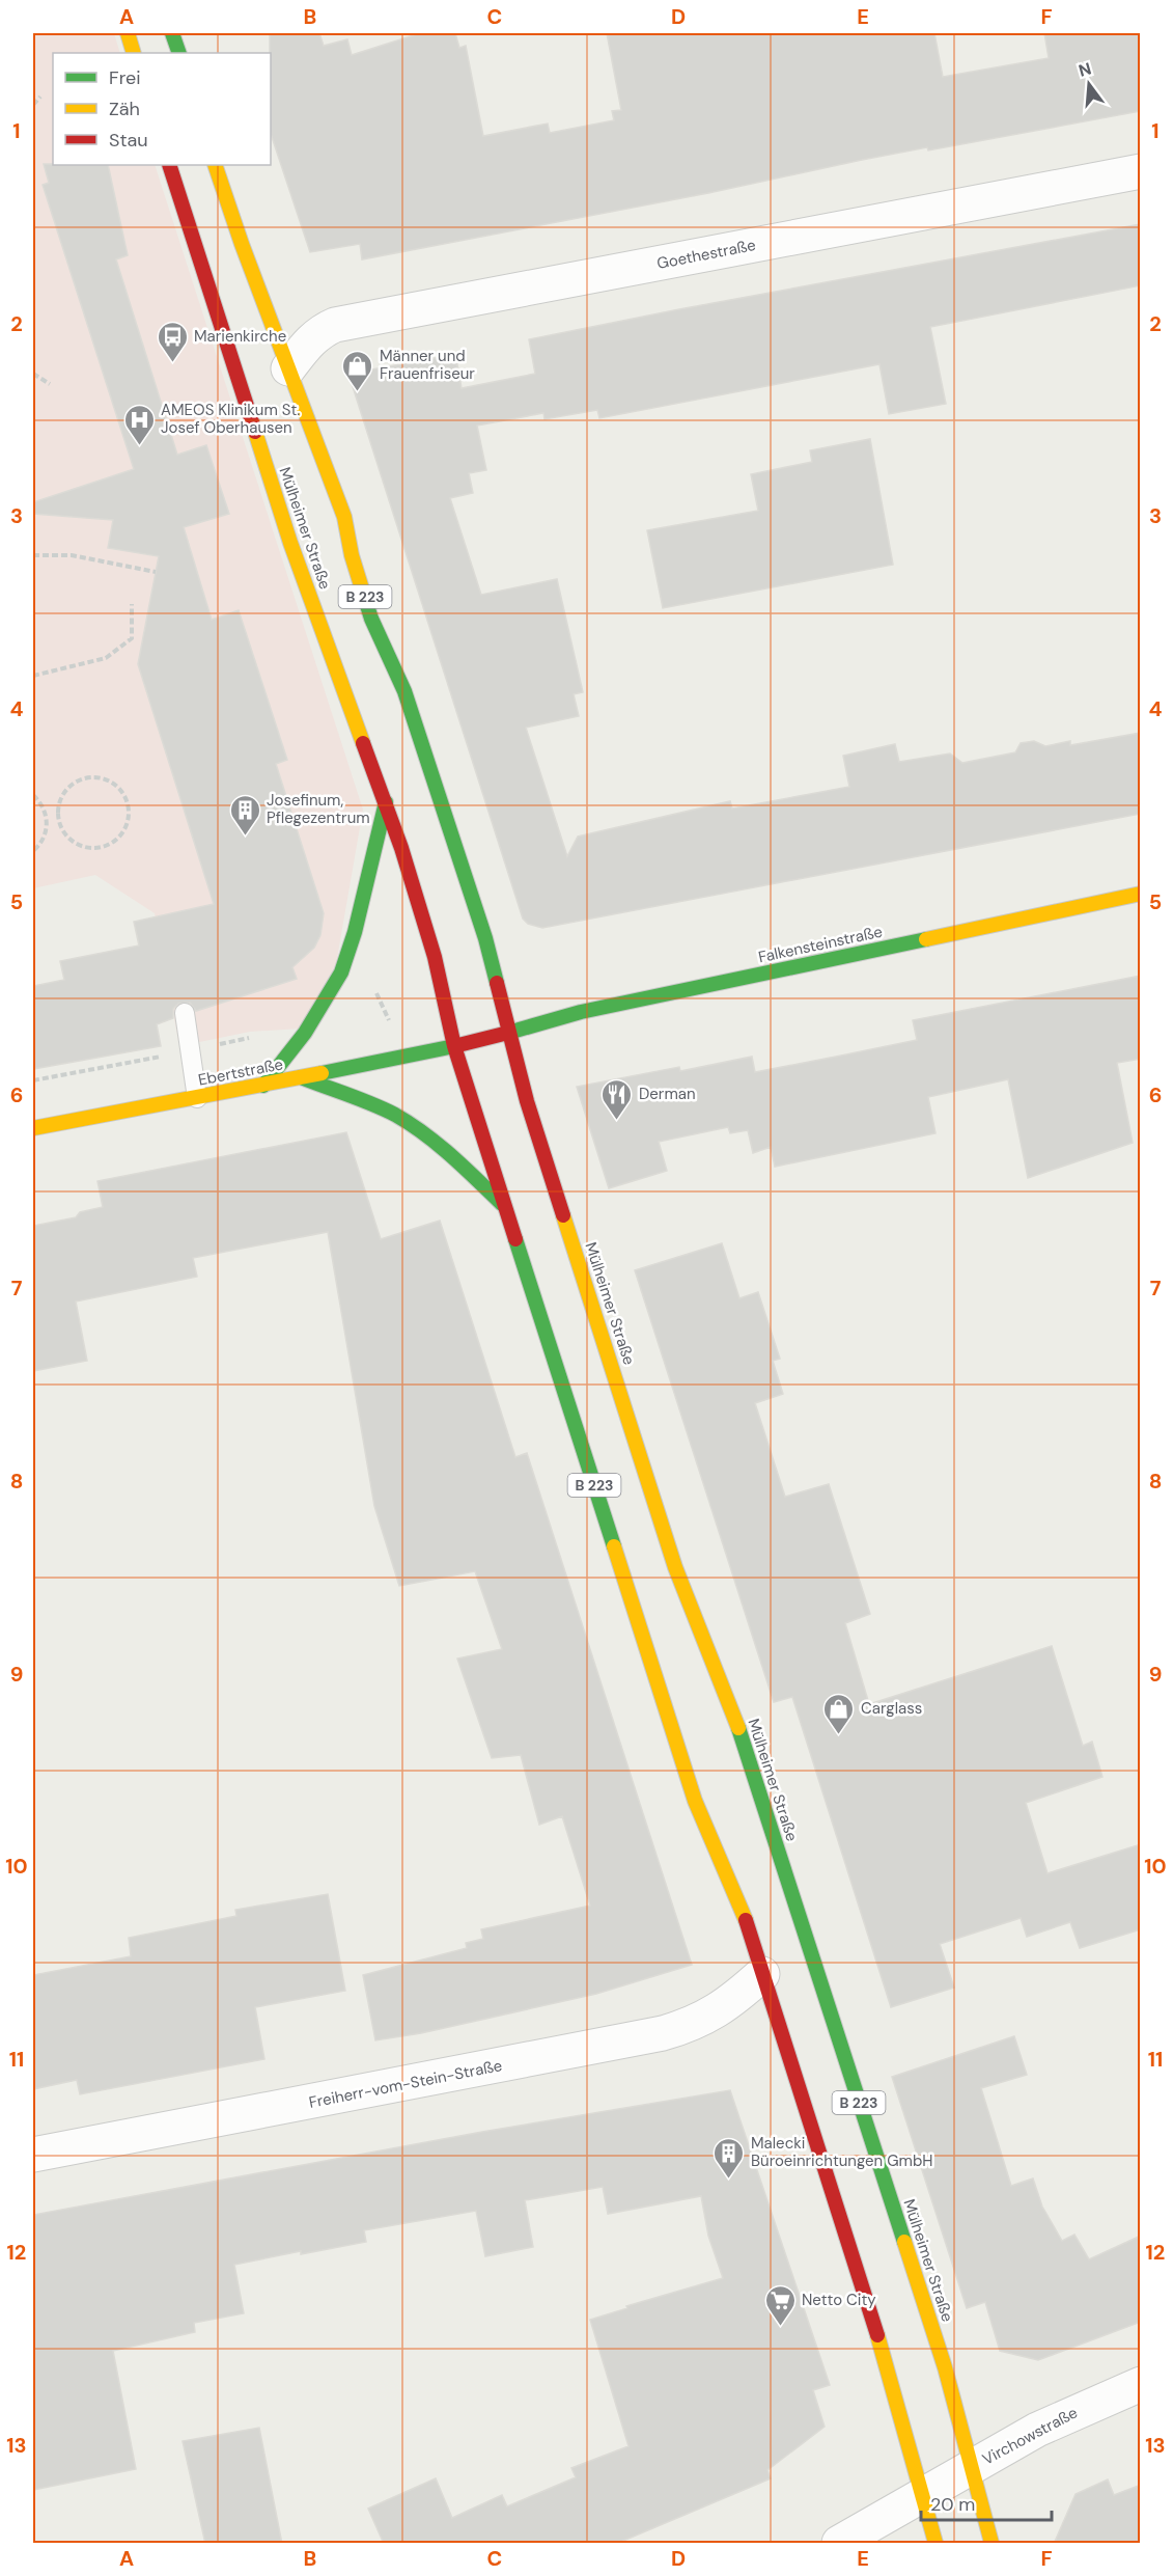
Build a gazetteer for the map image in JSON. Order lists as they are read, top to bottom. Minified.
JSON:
{"streets":{"main road":["Mülheimer Straße","B 223","Falkensteinstraße","Ebertstraße"],"street":["Goethestraße","Freiherr-vom-Stein-Straße","Virchowstraße"]},"crossings":[["Goethestraße","Mülheimer Straße"],["Mülheimer Straße","Falkensteinstraße"],["Mülheimer Straße","Ebertstraße"],["Mülheimer Straße","Freiherr-vom-Stein-Straße"],["Mülheimer Straße","Virchowstraße"]],"places":{"bus stop":["Marienkirche"],"shop":["Männer und Frauenfriseur","Carglass"],"hospital":["AMEOS Klinikum St. Josef Oberhausen"],"building":["Josefinum, Pflegezentrum","Malecki Büroeinrichtungen GmbH"],"restaurant":["Derman"],"supermarket":["Netto City"]},"legend":["Frei","Zäh","Stau"],"scale_bar":"20 m","north":"top","grid":{"columns":["A","B","C","D","E","F"],"rows":["1","2","3","4","5","6","7","8","9","10","11","12","13"]}}
